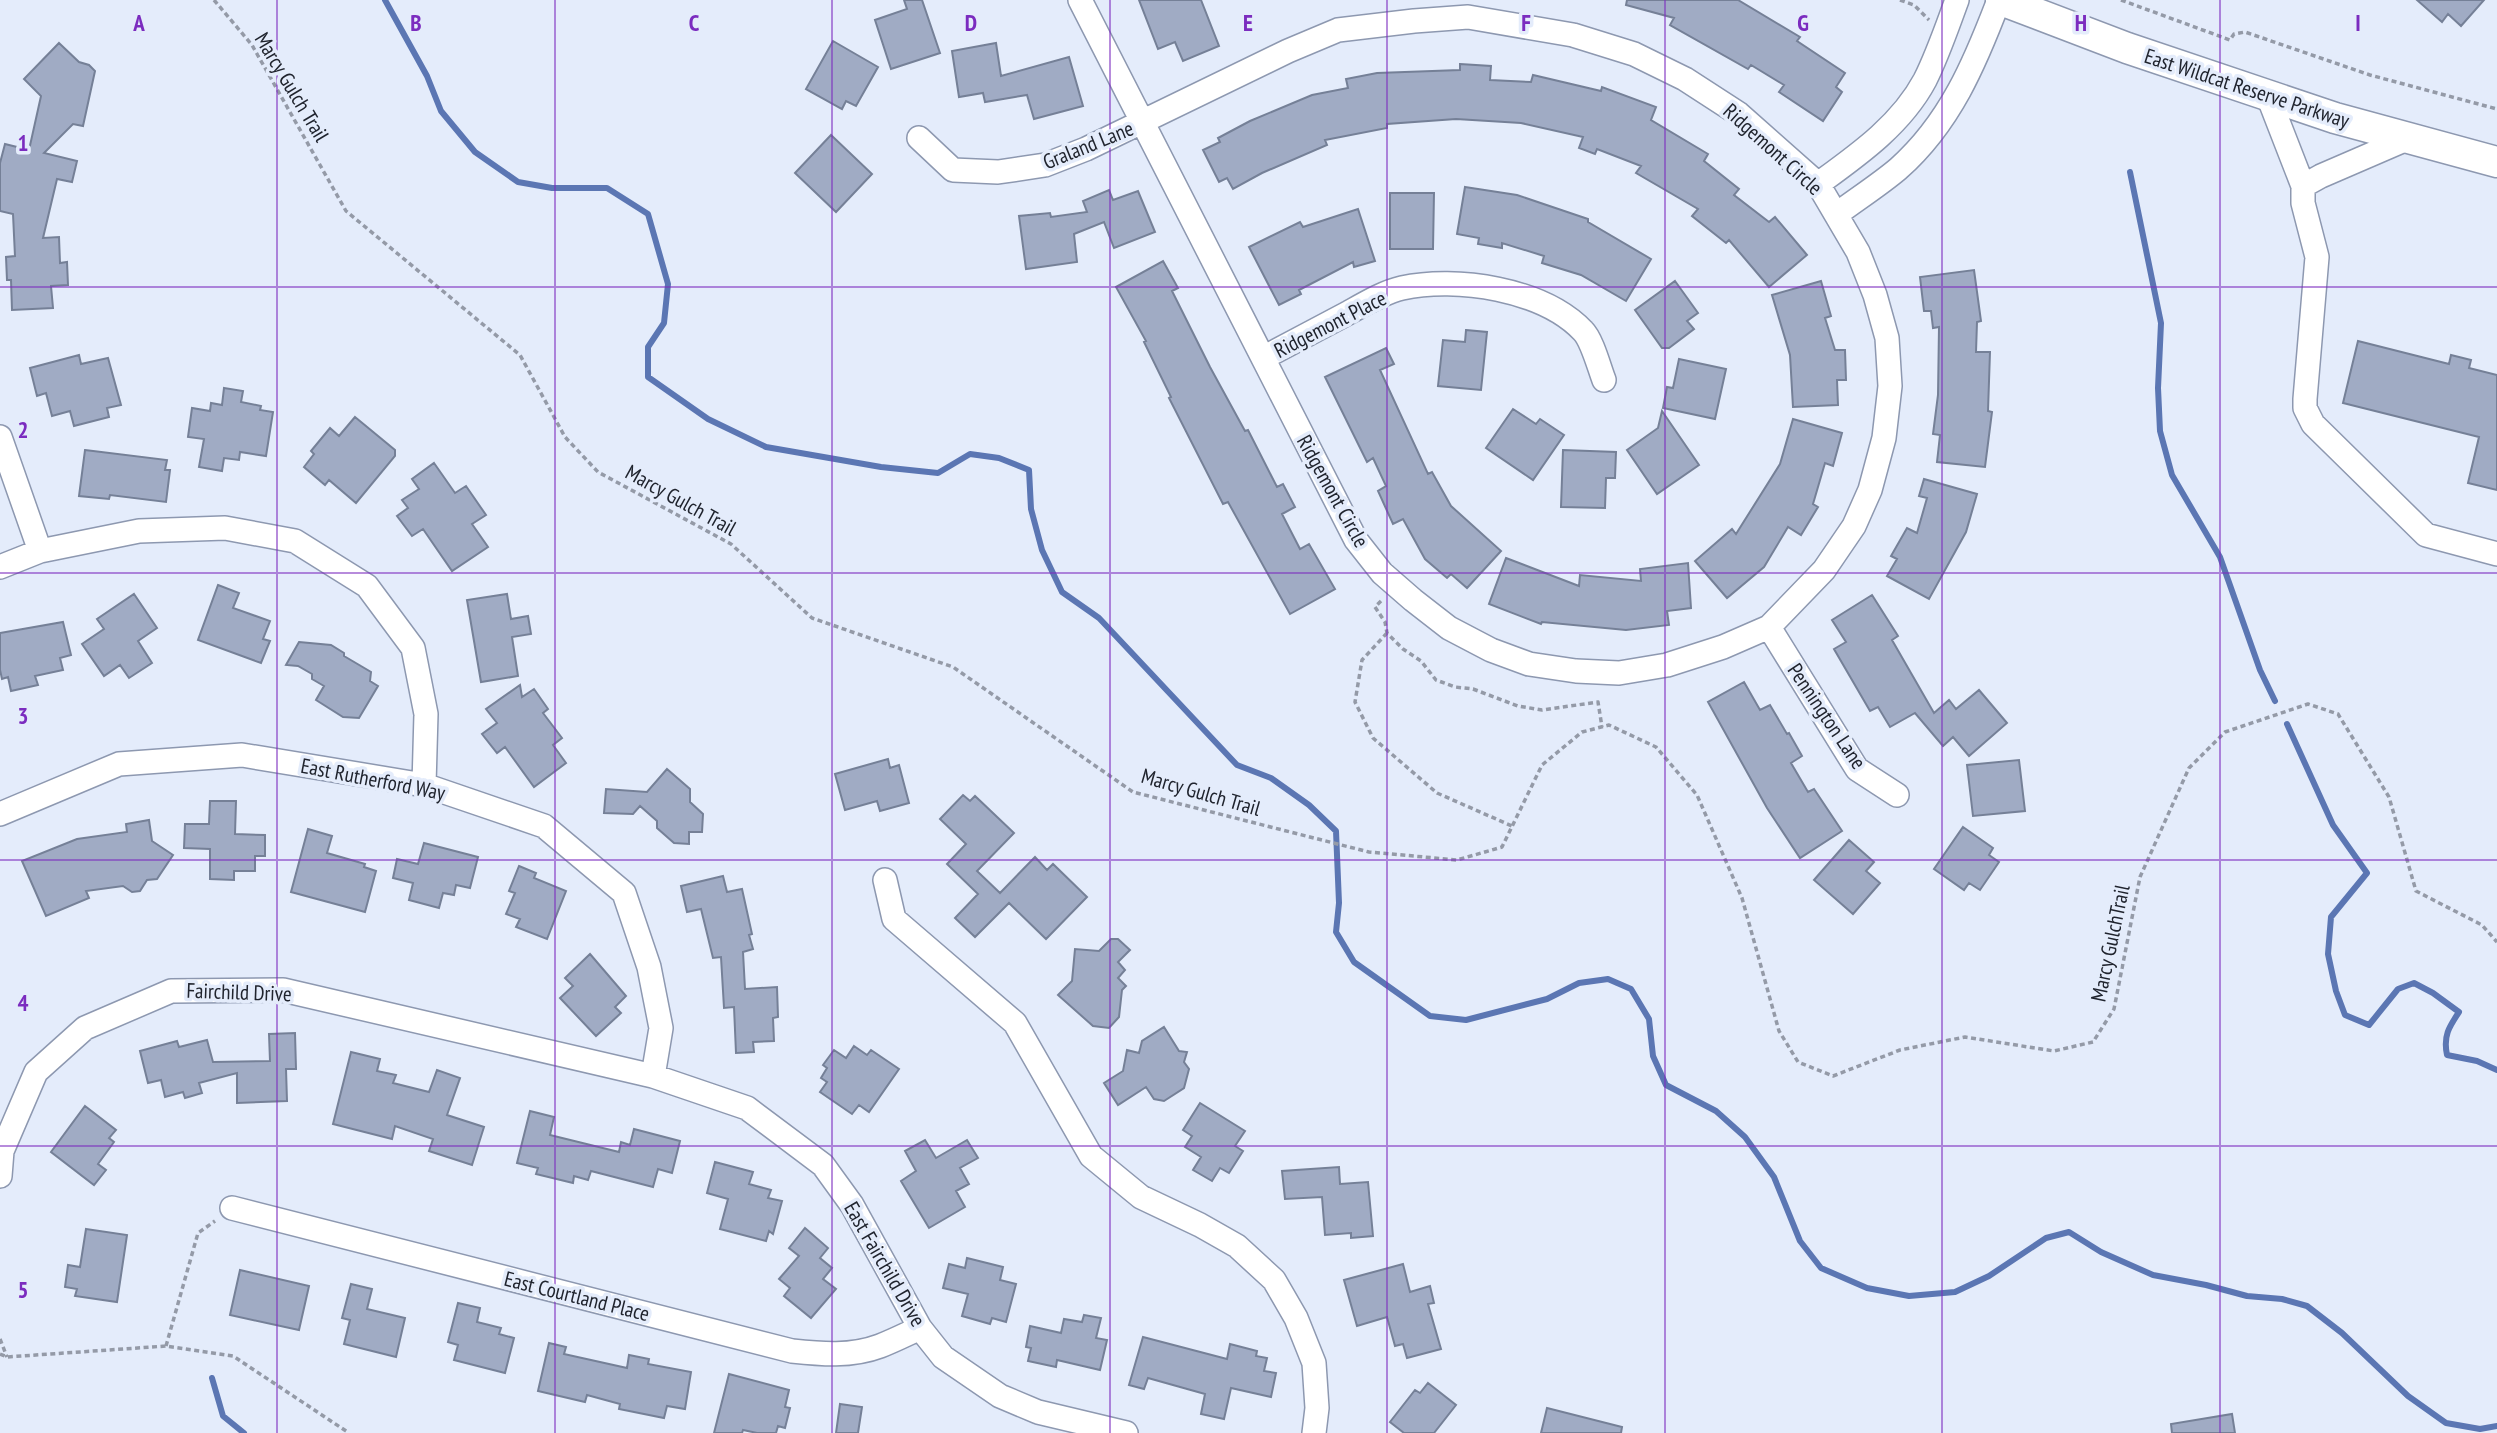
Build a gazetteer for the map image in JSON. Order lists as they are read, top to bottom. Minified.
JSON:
{"streets":{"main road":["East Wildcat Reserve Parkway"],"street":["Graland Lane","Ridgemont Circle","Ridgemont Place","Pennington Lane","East Rutherford Way","Fairchild Drive","East Fairchild Drive","East Courtland Place"],"path":["Marcy Gulch Trail","Marcy GulchTrail"]},"crossings":[["Graland Lane","Ridgemont Circle"],["Ridgemont Circle","Ridgemont Place"],["Ridgemont Circle","Pennington Lane"],["East Rutherford Way","Fairchild Drive"],["East Rutherford Way","East Fairchild Drive"],["Fairchild Drive","East Fairchild Drive"],["East Fairchild Drive","East Courtland Place"]],"grid":{"columns":["A","B","C","D","E","F","G","H","I"],"rows":["1","2","3","4","5"]}}
